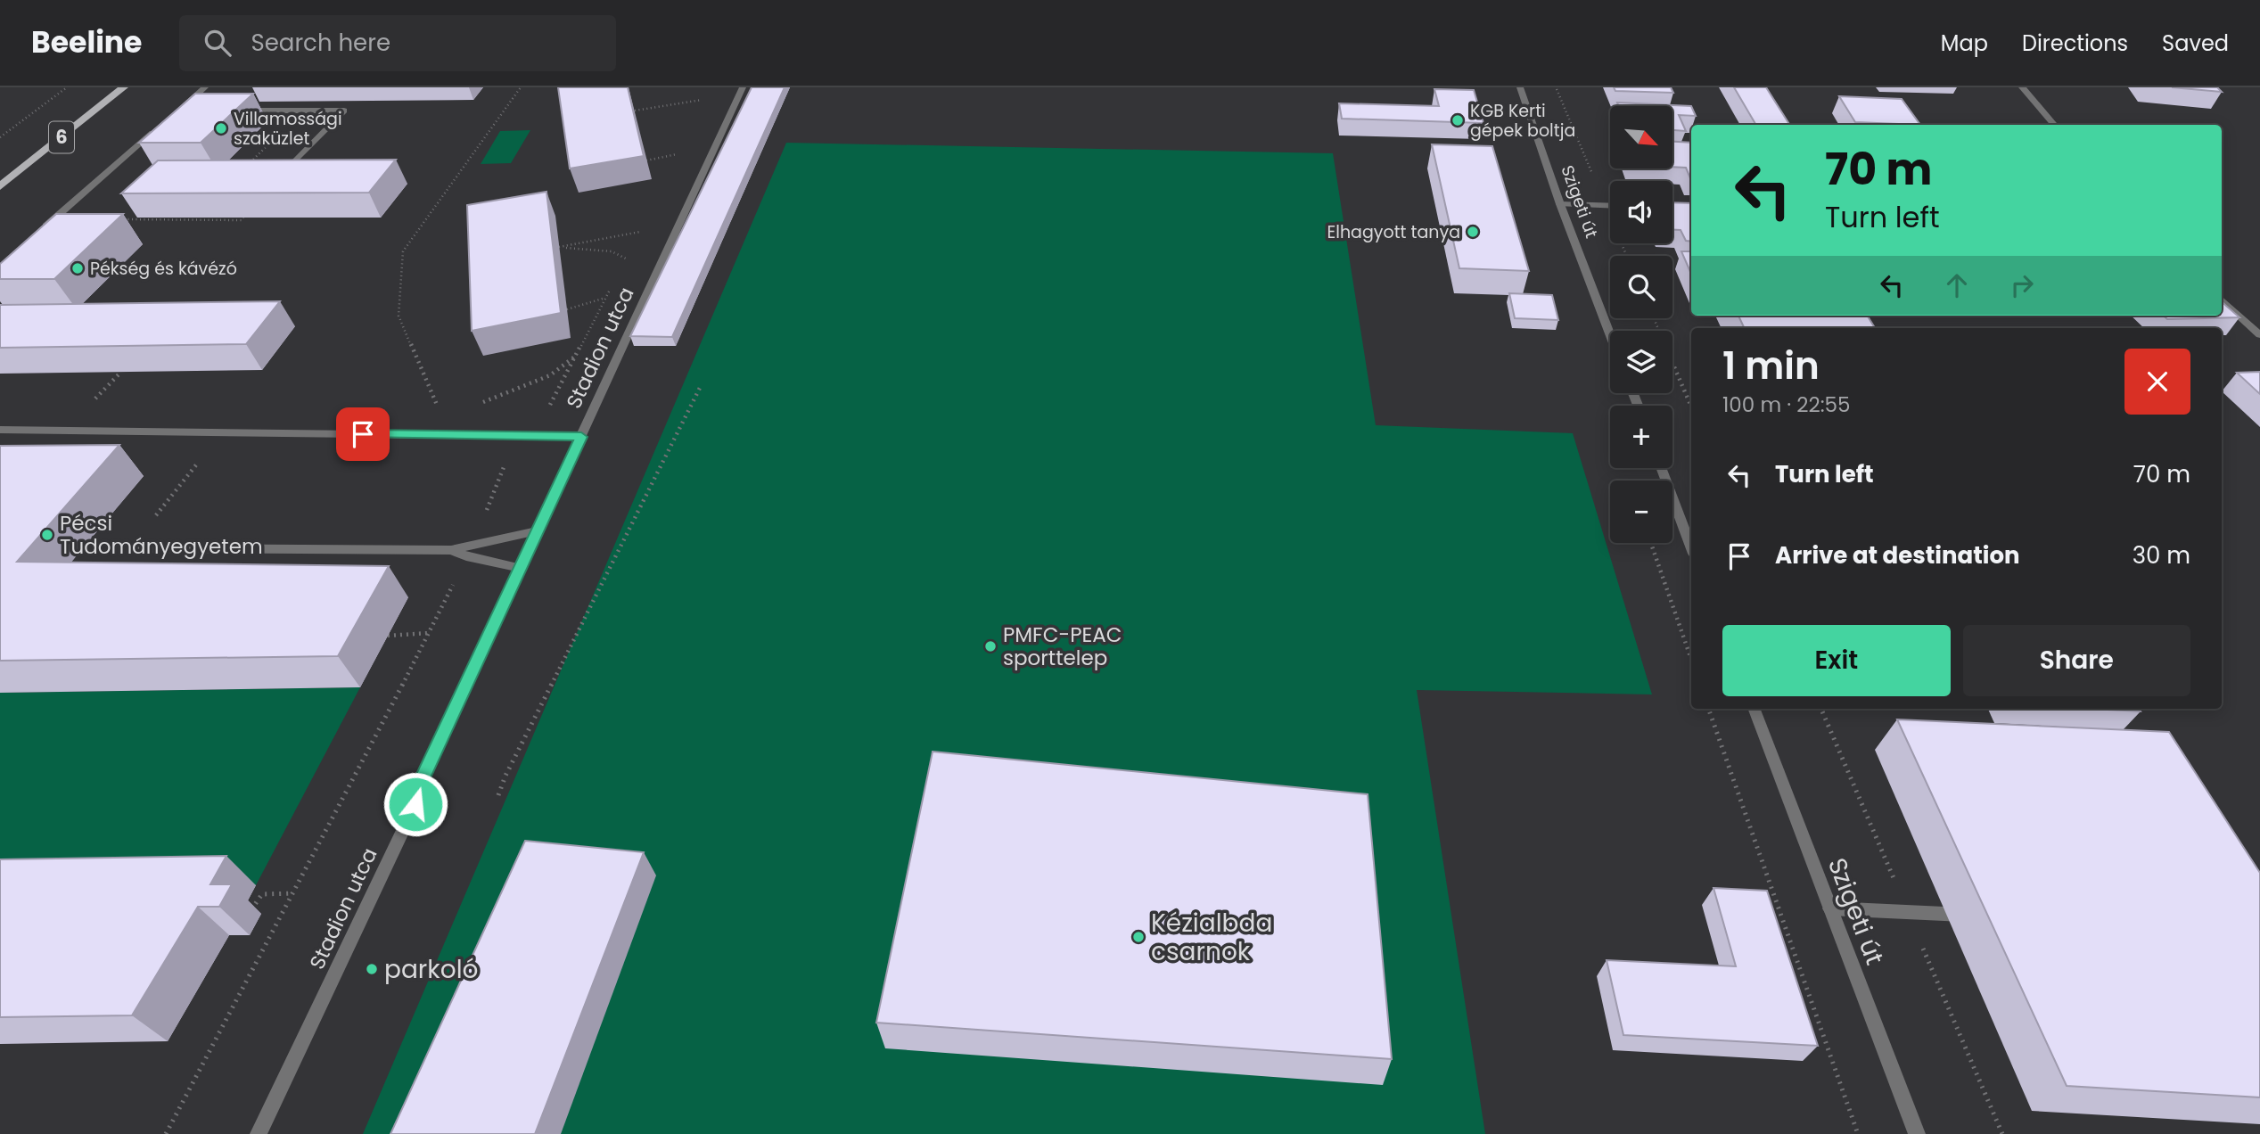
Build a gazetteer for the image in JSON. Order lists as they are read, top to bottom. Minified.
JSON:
{"streets":{"main road":["6"],"street":["Szigeti út","Stadion utca"]},"places":["KGB Kerti gépek boltja","Villamossági szaküzlet","Elhagyott tanya","Pékség és kávézó","Pécsi Tudományegyetem","PMFC-PEAC sporttelep","Kézialbda csarnok","parkoló"],"north":"bottom right","page":{"header":"Beeline","search":"Search here","nav":["Map","Directions","Saved"],"map_buttons":["+","−"],"turn":["70 m","Turn left"],"heading":["1 min","100 m · 22:55"],"list":[{"name":"Turn left","value":"70 m"},{"name":"Arrive at destination","value":"30 m"}],"buttons":["Exit","Share"]}}
